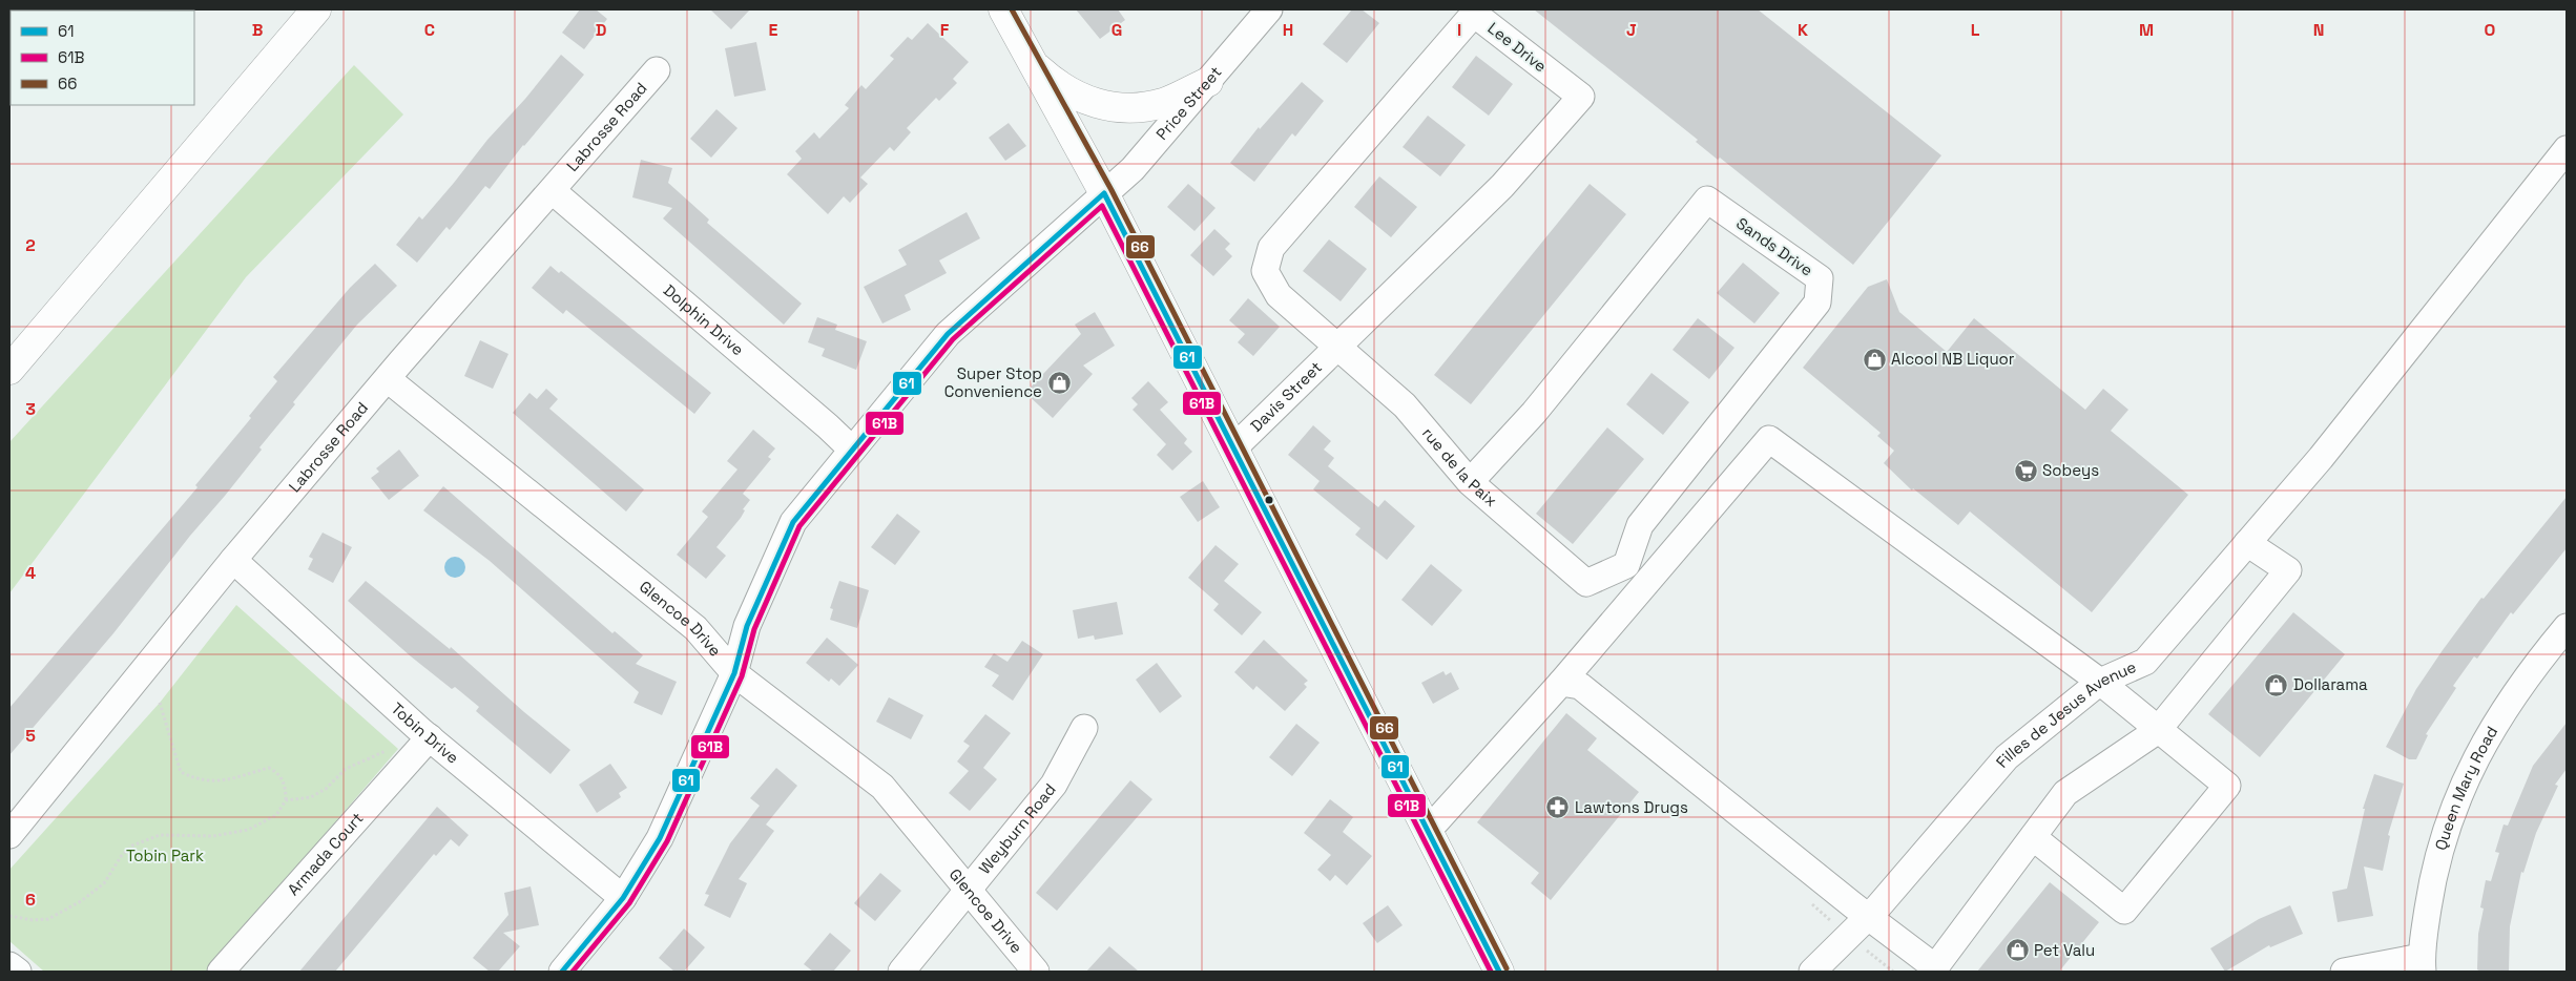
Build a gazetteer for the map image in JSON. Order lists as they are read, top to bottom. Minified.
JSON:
{"streets":{"street":["Lee Drive","Price Street","Labrosse Road","Sands Drive","Dolphin Drive","Davis Street","rue de la Paix","Glencoe Drive","Filles de Jesus Avenue","Tobin Drive","Queen Mary Road","Weyburn Road","Armada Court"]},"crossings":[["Lee Drive","Davis Street"],["Lee Drive","rue de la Paix"],["Price Street","Dolphin Drive"],["Price Street","Glencoe Drive"],["Price Street","Tobin Drive"],["Labrosse Road","Dolphin Drive"],["Labrosse Road","Glencoe Drive"],["Labrosse Road","Tobin Drive"],["Sands Drive","rue de la Paix"],["Davis Street","rue de la Paix"],["Glencoe Drive","Weyburn Road"],["Tobin Drive","Armada Court"]],"parks":["Tobin Park"],"places":{"shop":["Alcool NB Liquor","Super Stop Convenience","Dollarama","Pet Valu"],"supermarket":["Sobeys"],"pharmacy":["Lawtons Drugs"]},"lines":["transit line 66","transit line 61","transit line 61B"],"legend":["61","61B","66"],"grid":{"columns":["B","C","D","E","F","G","H","I","J","K","L","M","N","O"],"rows":["2","3","4","5","6"]}}
